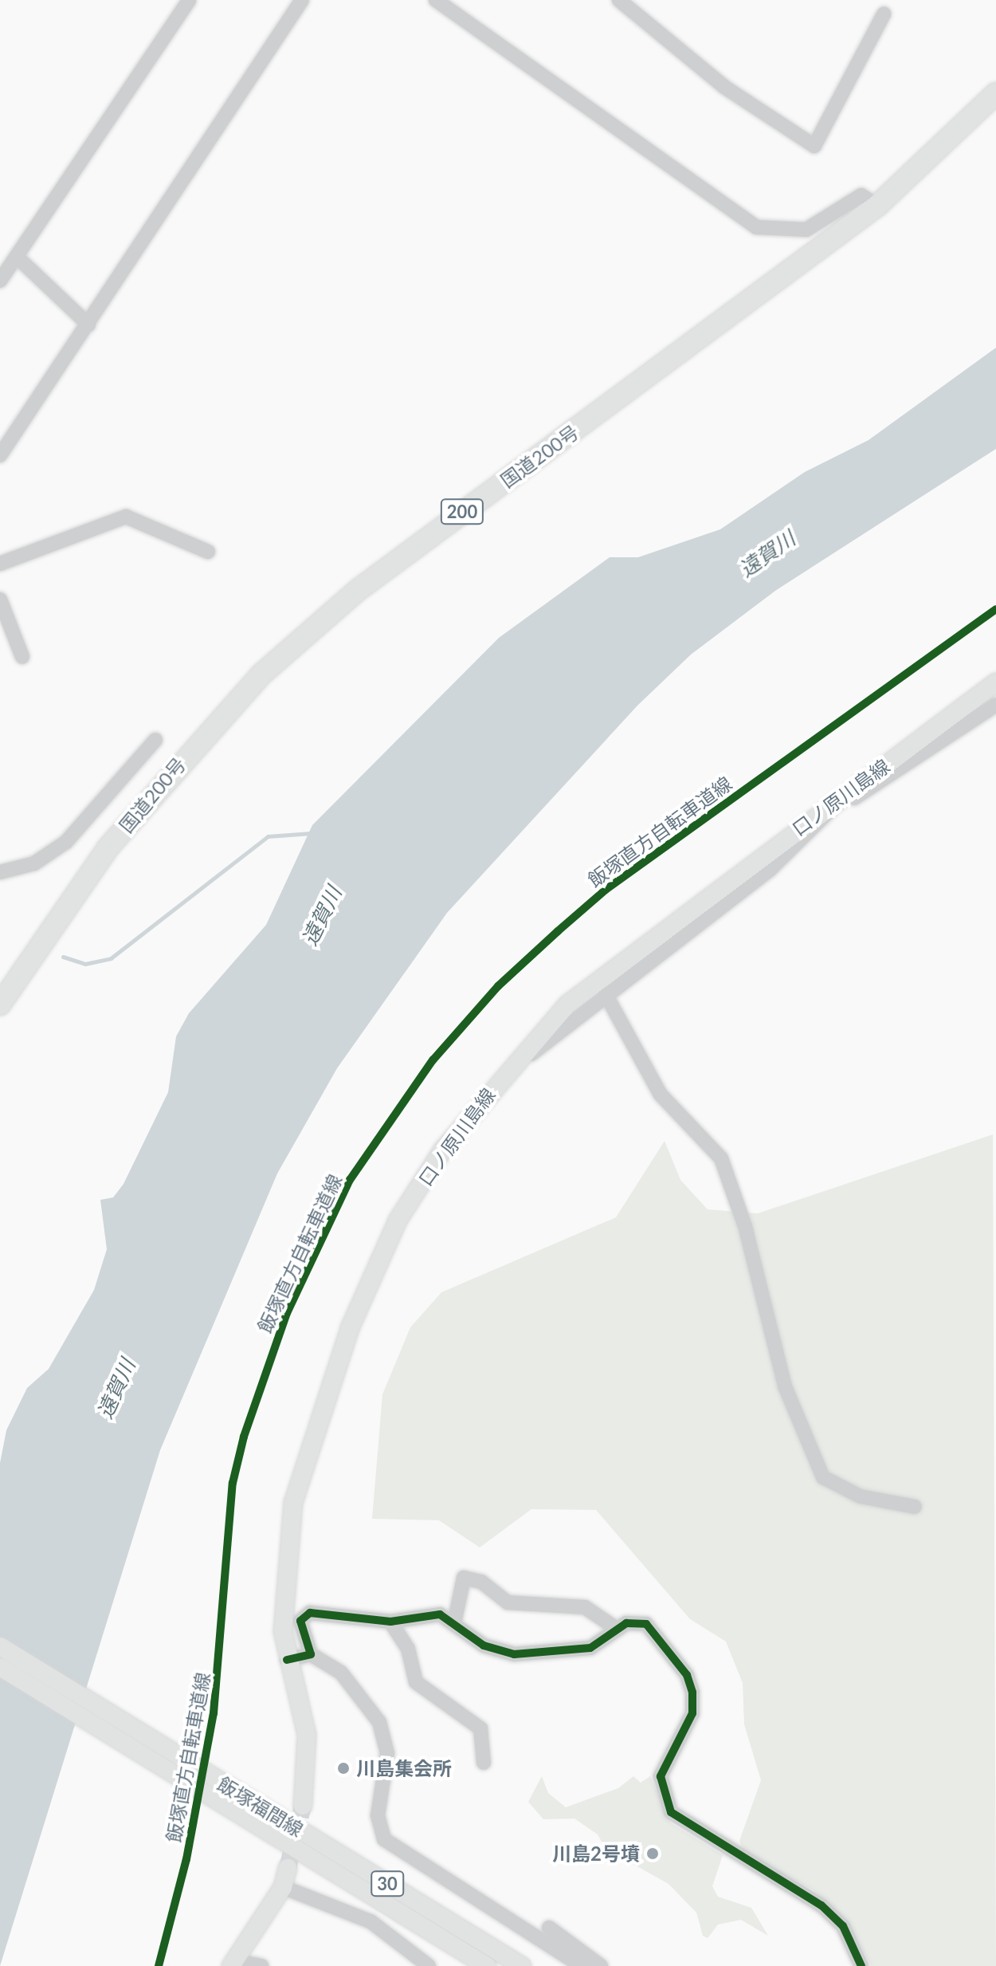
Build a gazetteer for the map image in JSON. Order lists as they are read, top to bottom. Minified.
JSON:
{"streets":{"highway":["国道200号","200"],"main road":["口ノ原川島線","飯塚福間線","30"],"cycle path":["飯塚直方自転車道線"]},"water":["遠賀川"],"places":["川島集会所","川島2号墳"]}
